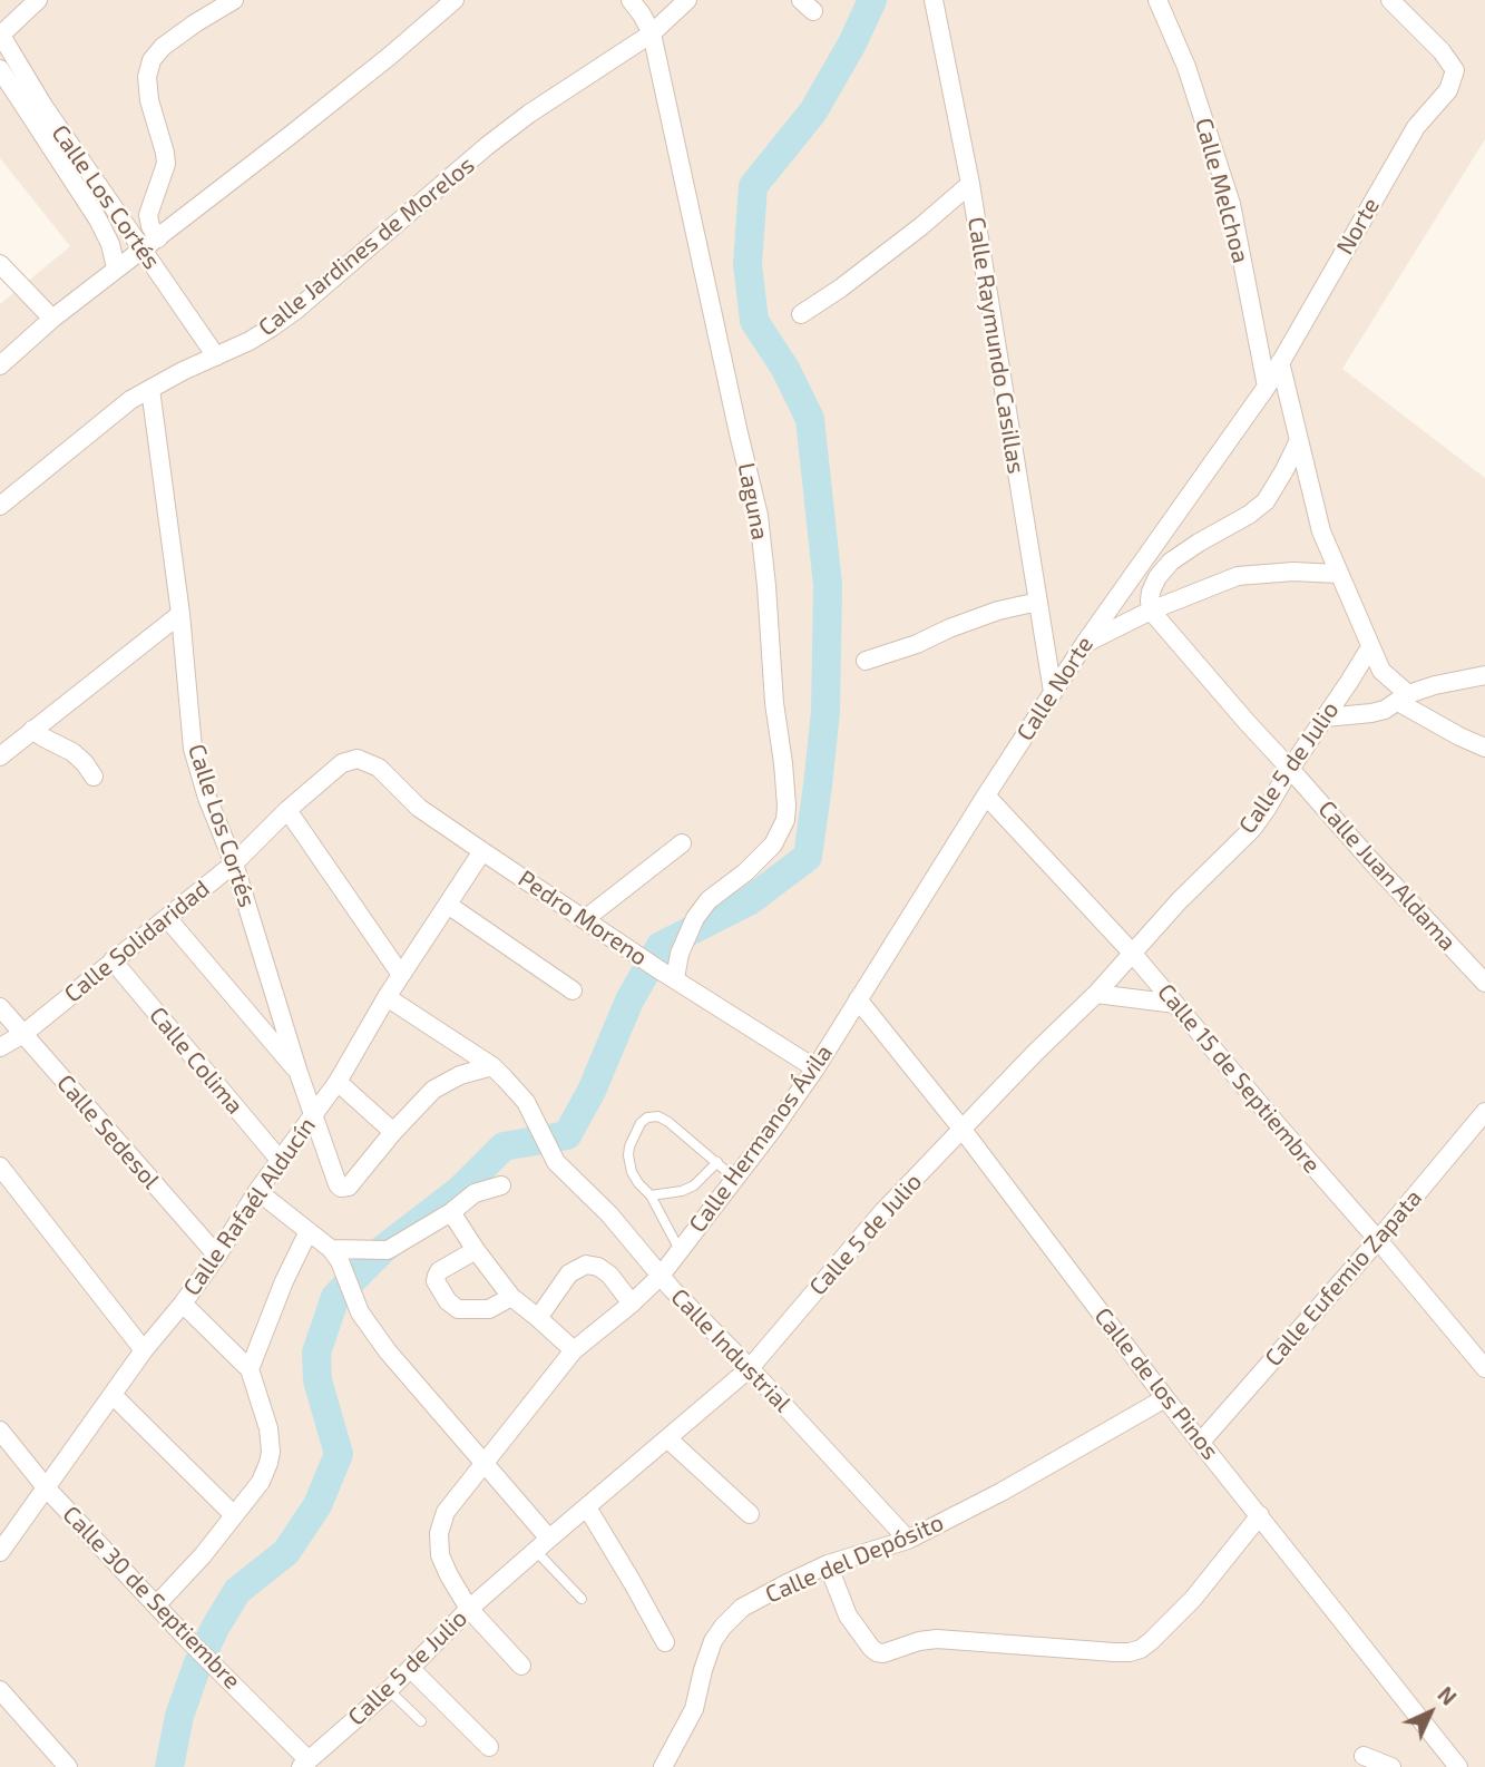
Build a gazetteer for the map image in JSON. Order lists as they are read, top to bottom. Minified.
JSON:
{"streets":{"street":["Calle Melchoa","Calle Los Cortés","Norte","Calle Jardines de Morelos","Calle Raymundo Casillas","Laguna","Calle Norte","Calle 5 de Julio","Calle Juan Aldama","Pedro Moreno","Calle Solidaridad","Calle Colima","Calle 15 de Septiembre","Calle Sedesol","Calle Hermanos Ávila","Calle Rafaél Alducín","Calle Eufemio Zapata","Calle Industrial","Calle de los Pinos","Calle del Depósito","Calle 30 de Septiembre"]},"crossings":[["Calle Melchoa","Norte"],["Calle Melchoa","Calle Norte"],["Calle Los Cortés","Calle Jardines de Morelos"],["Calle Los Cortés","Calle Solidaridad"],["Calle Los Cortés","Calle Rafaél Alducín"],["Norte","Calle Norte"],["Calle Jardines de Morelos","Laguna"],["Calle Raymundo Casillas","Calle Norte"],["Laguna","Pedro Moreno"],["Calle Norte","Calle 15 de Septiembre"],["Calle Norte","Calle Hermanos Ávila"],["Calle Norte","Calle de los Pinos"],["Calle 5 de Julio","Calle Juan Aldama"],["Calle 5 de Julio","Calle 15 de Septiembre"],["Calle 5 de Julio","Calle Hermanos Ávila"],["Calle 5 de Julio","Calle Industrial"],["Calle 5 de Julio","Calle de los Pinos"],["Calle 5 de Julio","Calle 30 de Septiembre"],["Pedro Moreno","Calle Solidaridad"],["Pedro Moreno","Calle Hermanos Ávila"],["Pedro Moreno","Calle Rafaél Alducín"],["Calle Solidaridad","Calle Colima"],["Calle Solidaridad","Calle Sedesol"],["Calle Colima","Calle Rafaél Alducín"],["Calle 15 de Septiembre","Calle Eufemio Zapata"],["Calle Sedesol","Calle Rafaél Alducín"],["Calle Hermanos Ávila","Calle Industrial"],["Calle Hermanos Ávila","Calle de los Pinos"],["Calle Rafaél Alducín","Calle Industrial"],["Calle Rafaél Alducín","Calle 30 de Septiembre"],["Calle Eufemio Zapata","Calle de los Pinos"],["Calle Industrial","Calle del Depósito"],["Calle de los Pinos","Calle del Depósito"]],"north":"top right"}
